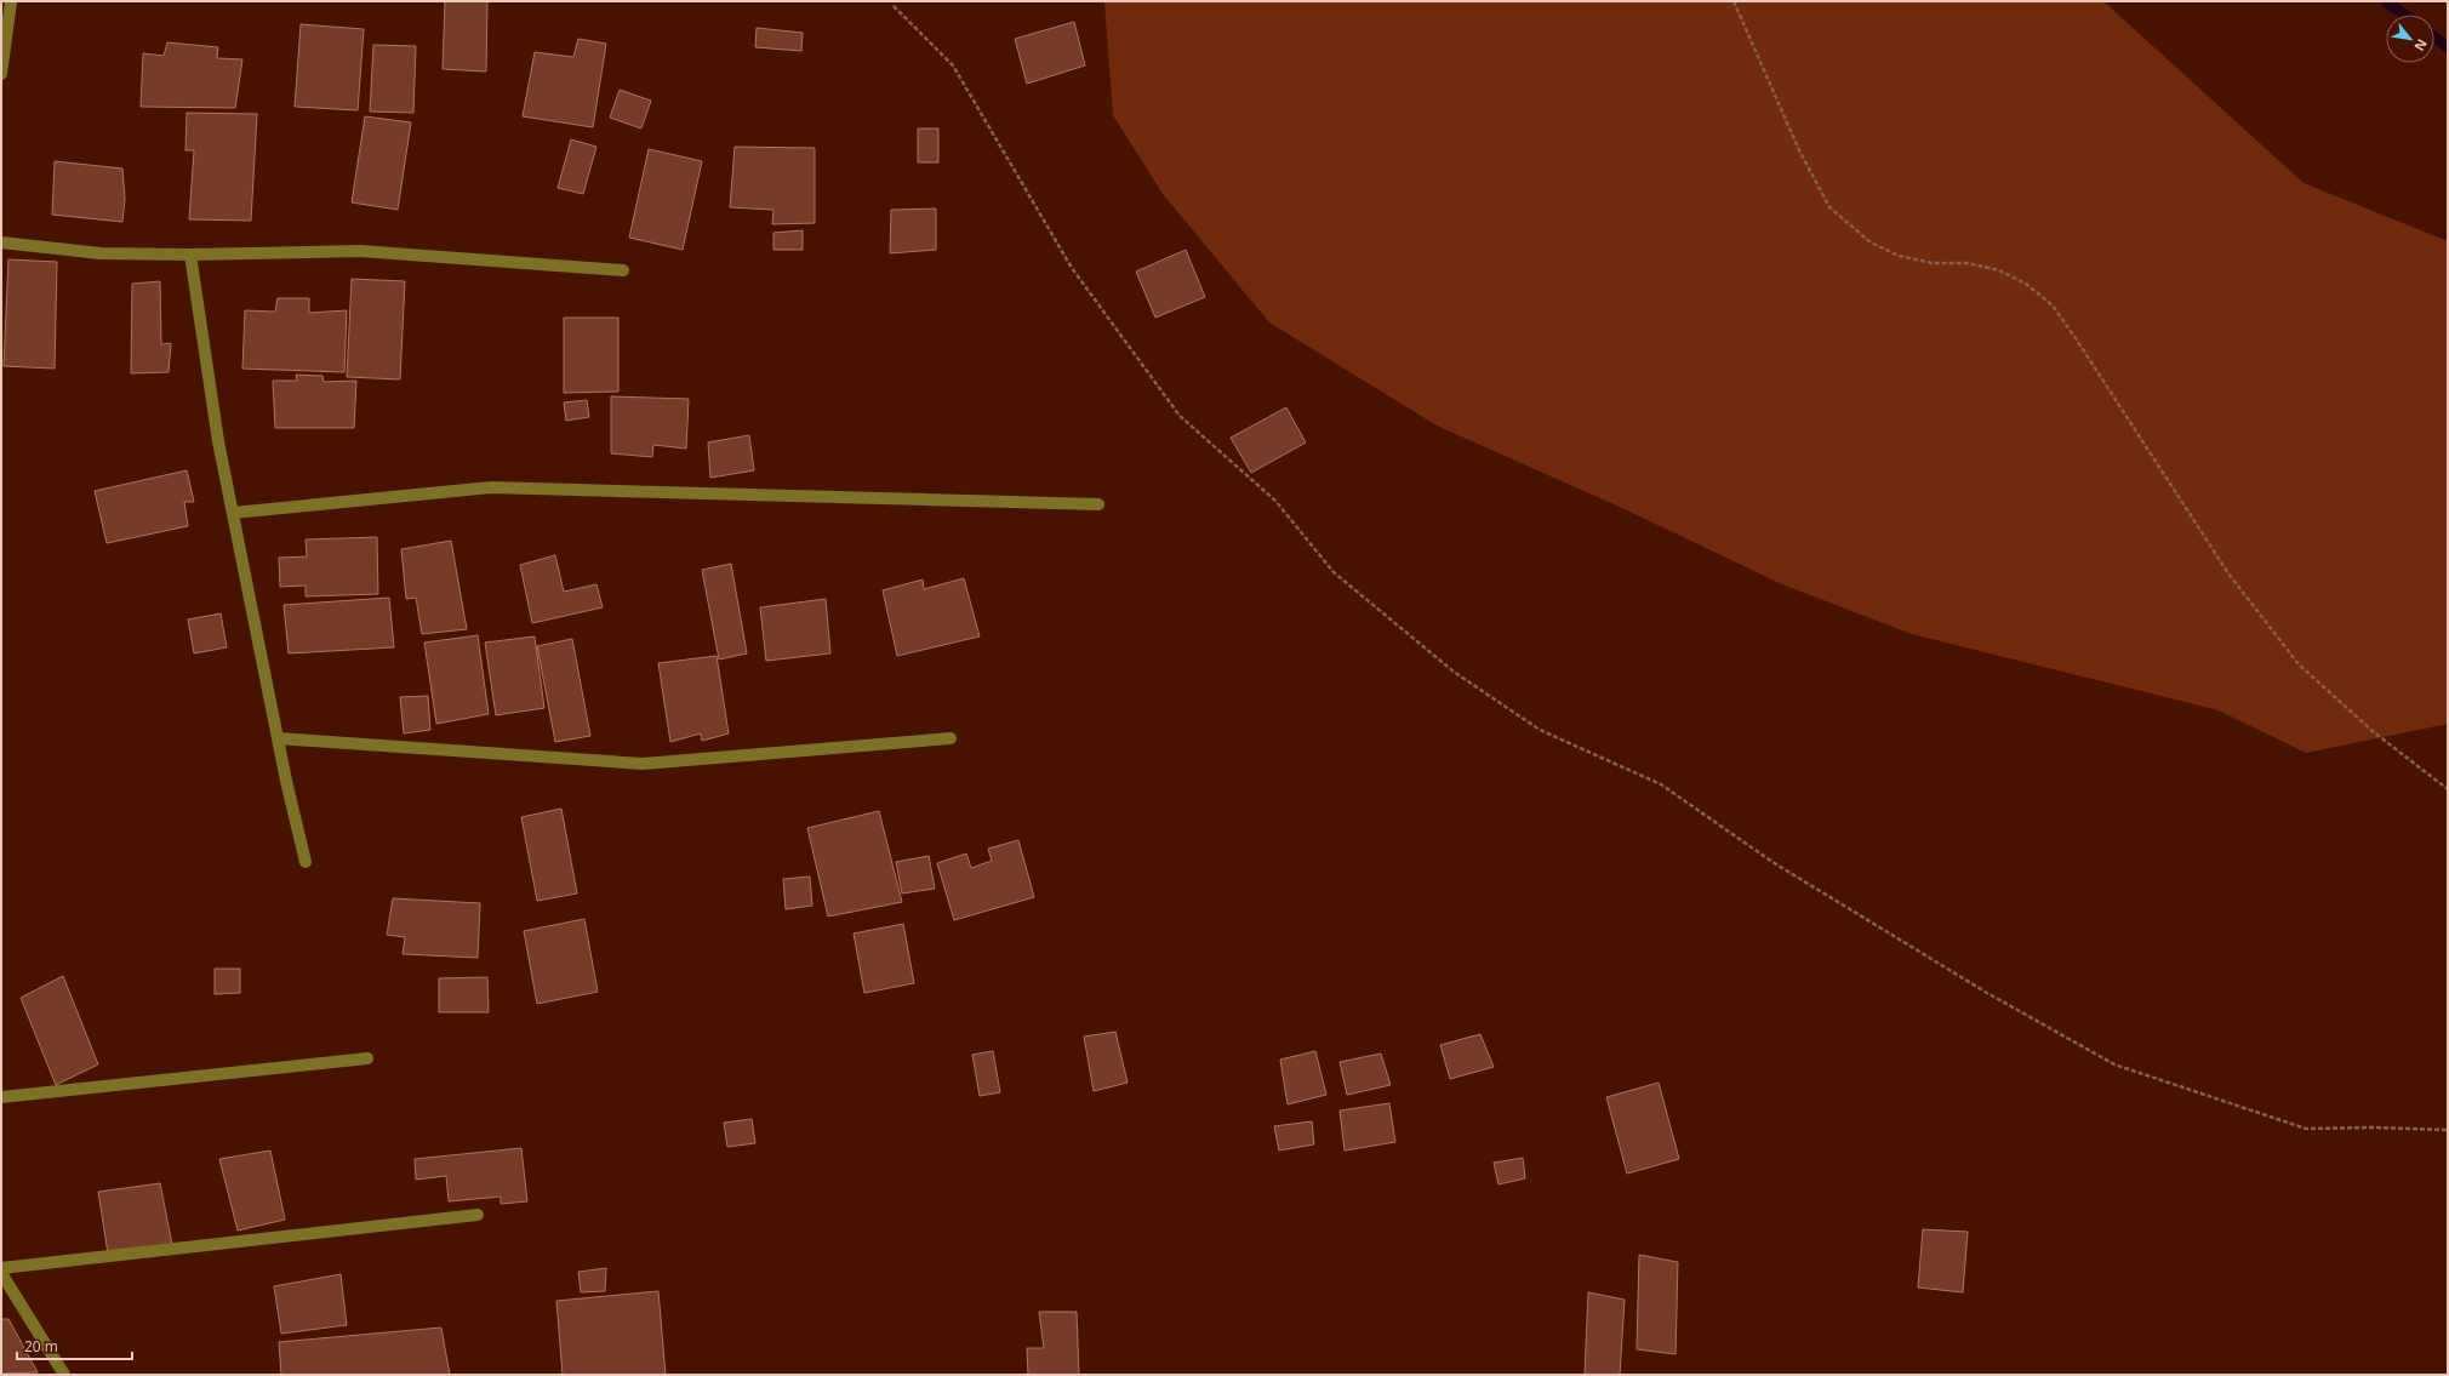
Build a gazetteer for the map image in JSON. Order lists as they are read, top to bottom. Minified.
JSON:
{"scale_bar":"20 m","north":"bottom right"}
